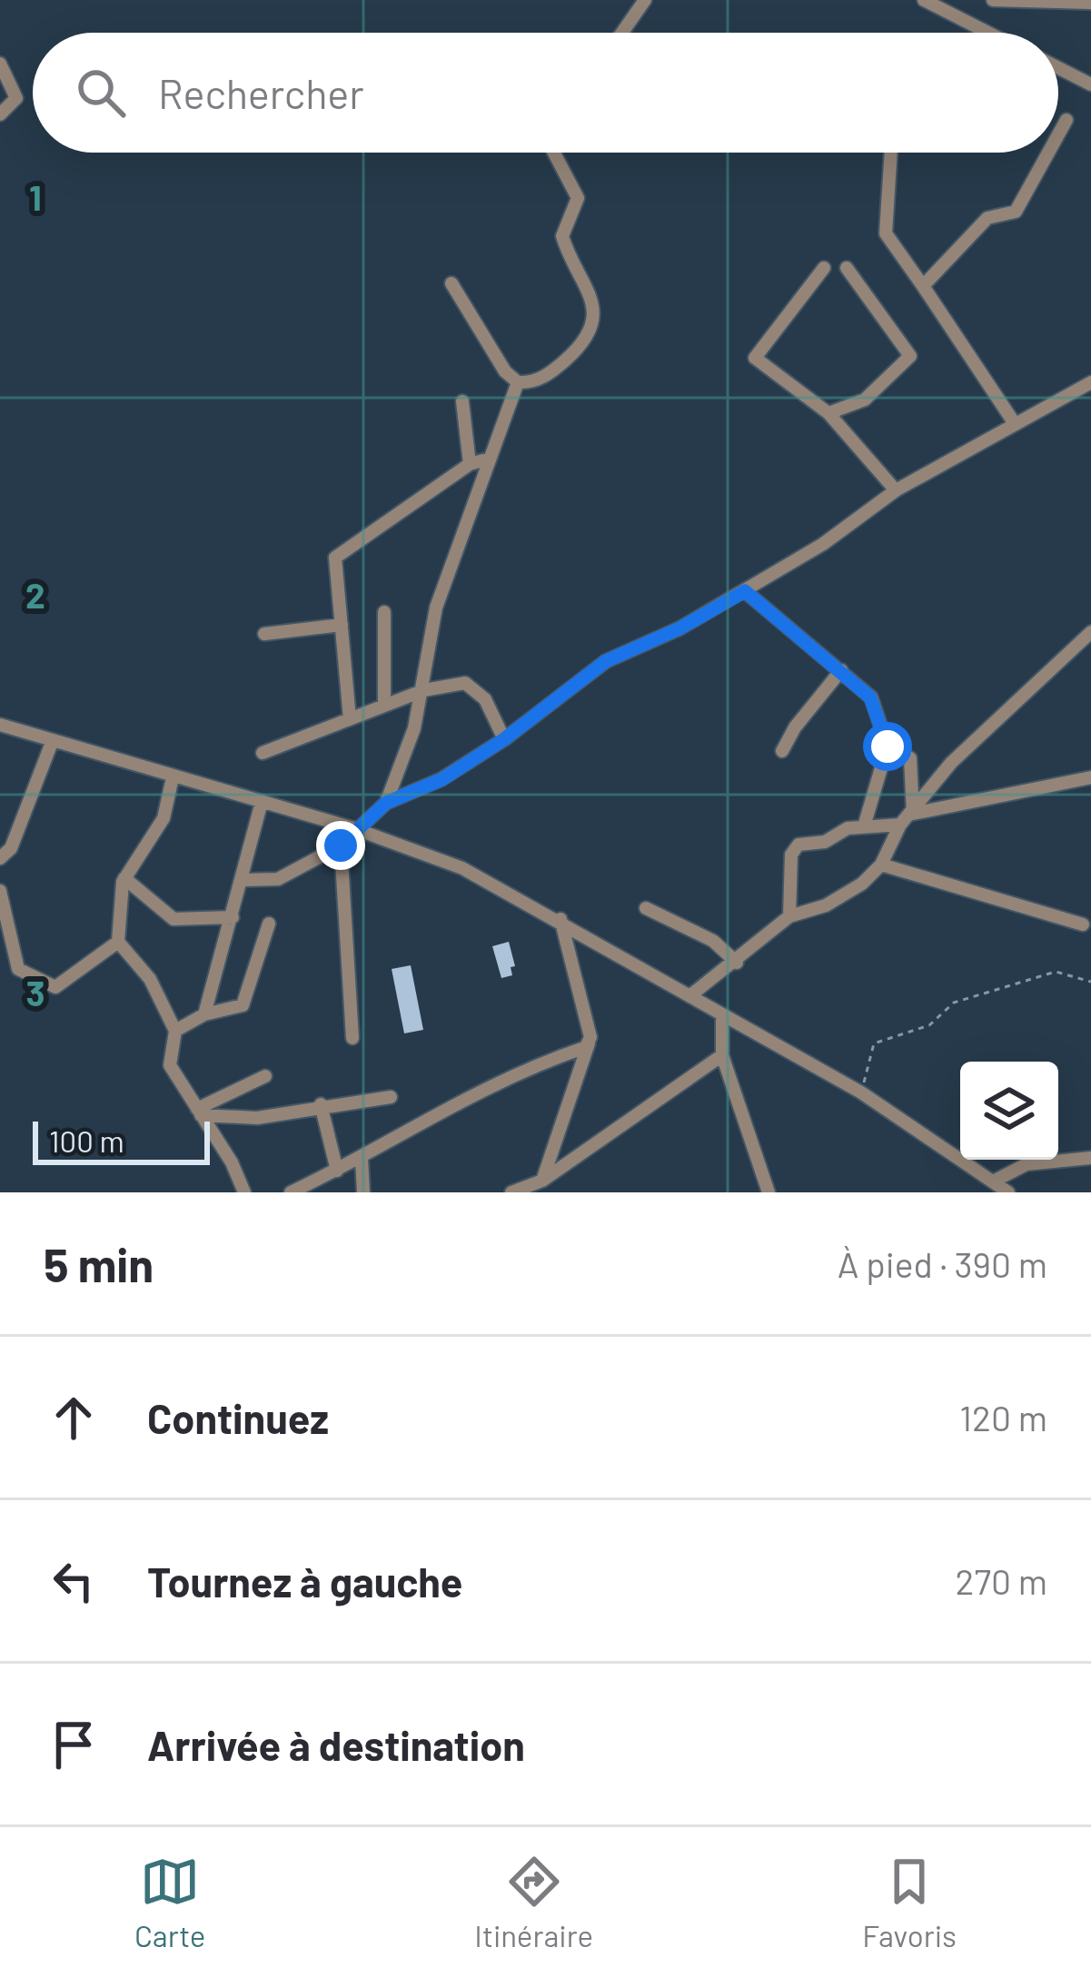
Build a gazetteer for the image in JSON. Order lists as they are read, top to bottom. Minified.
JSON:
{"scale_bar":"100 m","page":{"search":"Rechercher","scale":"100 m","heading":["5 min","À pied · 390 m"],"list":[["Continuez","120 m"],["Tournez à gauche","270 m"],"Arrivée à destination"],"nav":["Carte","Itinéraire","Favoris"]},"grid":{"rows":["1","2","3"]}}
